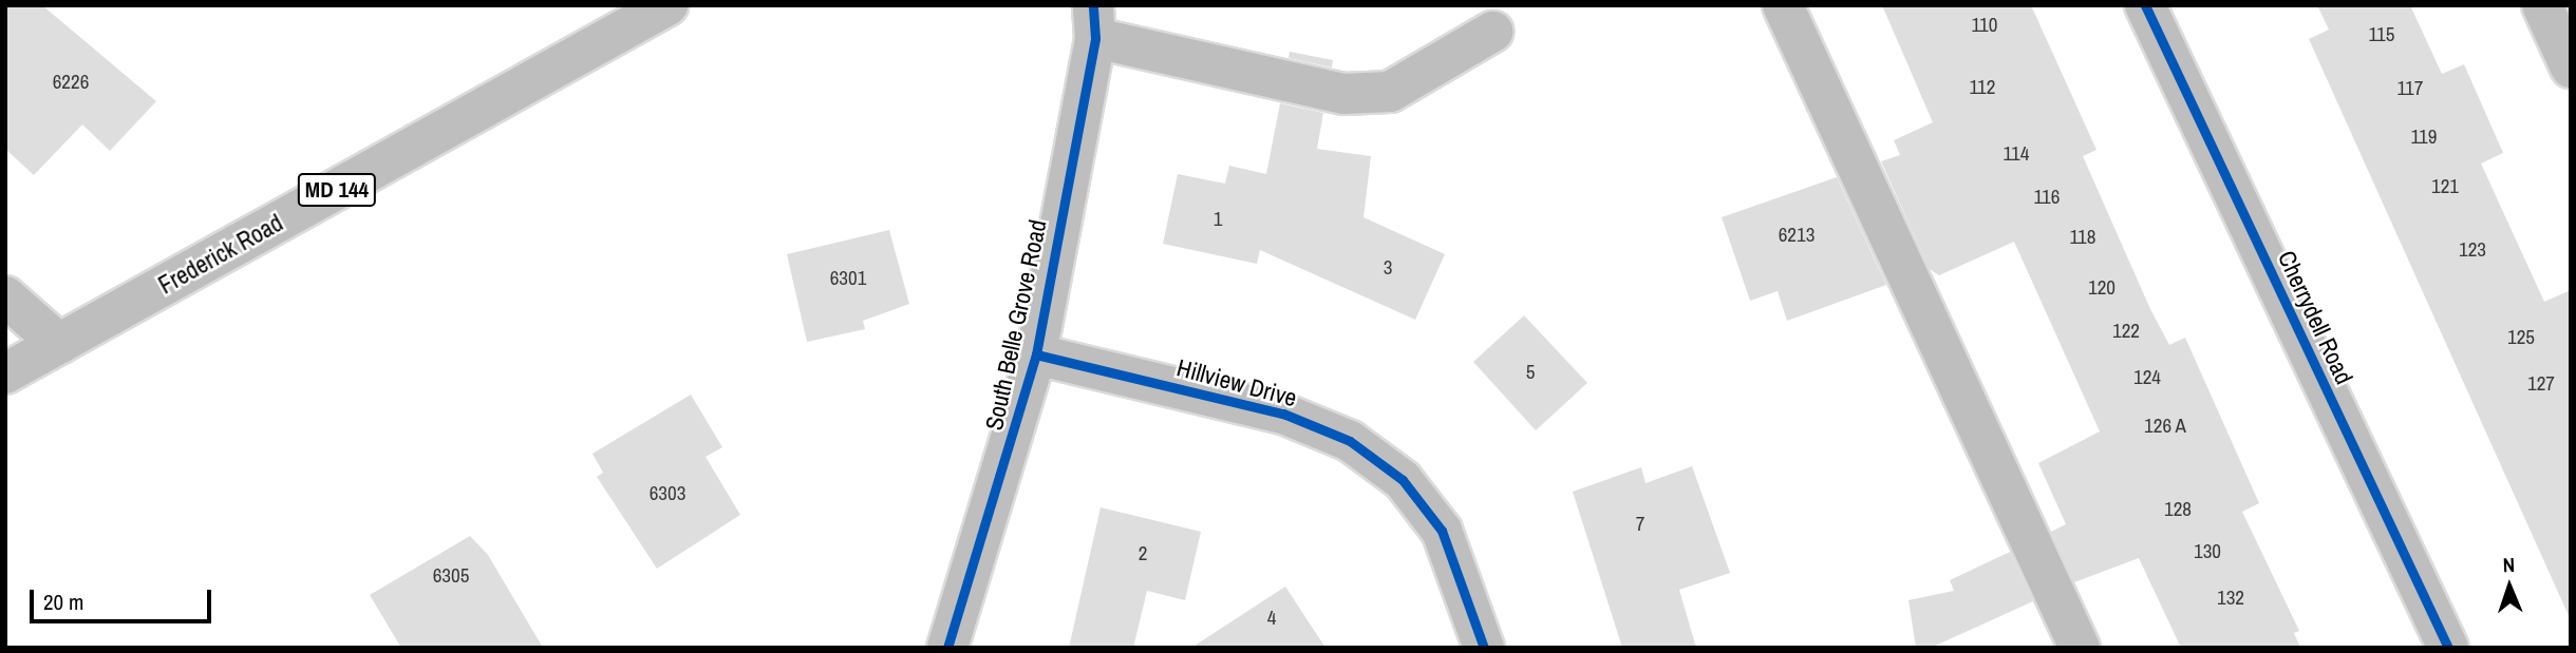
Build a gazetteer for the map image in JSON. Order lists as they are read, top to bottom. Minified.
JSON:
{"streets":{"street":["MD 144","Frederick Road","Cherrydell Road","South Belle Grove Road","Hillview Drive"]},"crossings":[["South Belle Grove Road","Hillview Drive"]],"house_numbers":["110","115","6226","112","117","119","114","121","116","1","6213","118","123","3","6301","120","122","125","5","124","127","126 A","6303","128","7","130","2","6305","132","4"],"scale_bar":"20 m","north":"top"}
